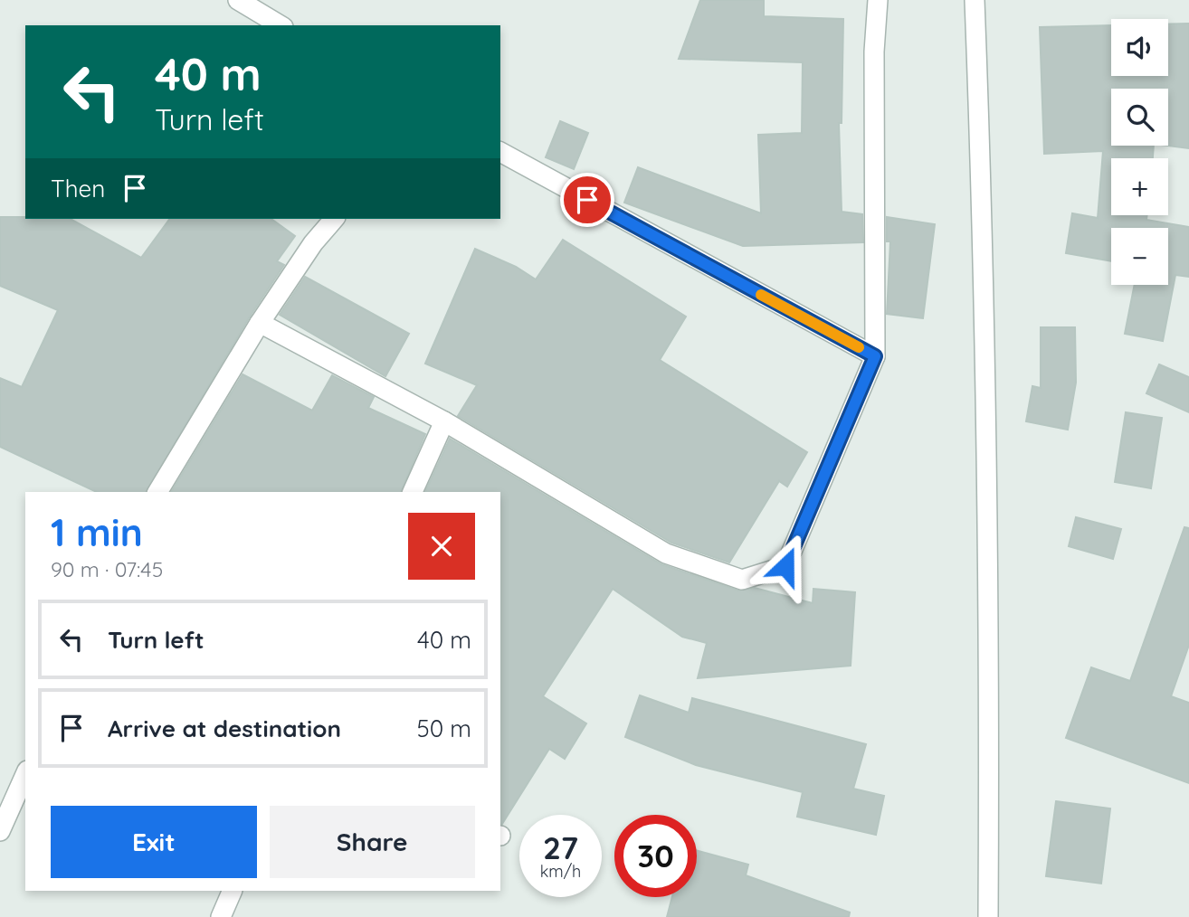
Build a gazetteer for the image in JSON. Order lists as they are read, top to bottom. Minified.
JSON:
{"page":{"map_buttons":["+","−"],"turn":["40 m","Turn left"],"then":"Then","heading":["1 min","90 m · 07:45"],"list":[{"name":"Turn left","value":"40 m"},{"name":"Arrive at destination","value":"50 m"}],"buttons":["Exit","Share"],"speed":"27 km/h","limit":"30"}}
